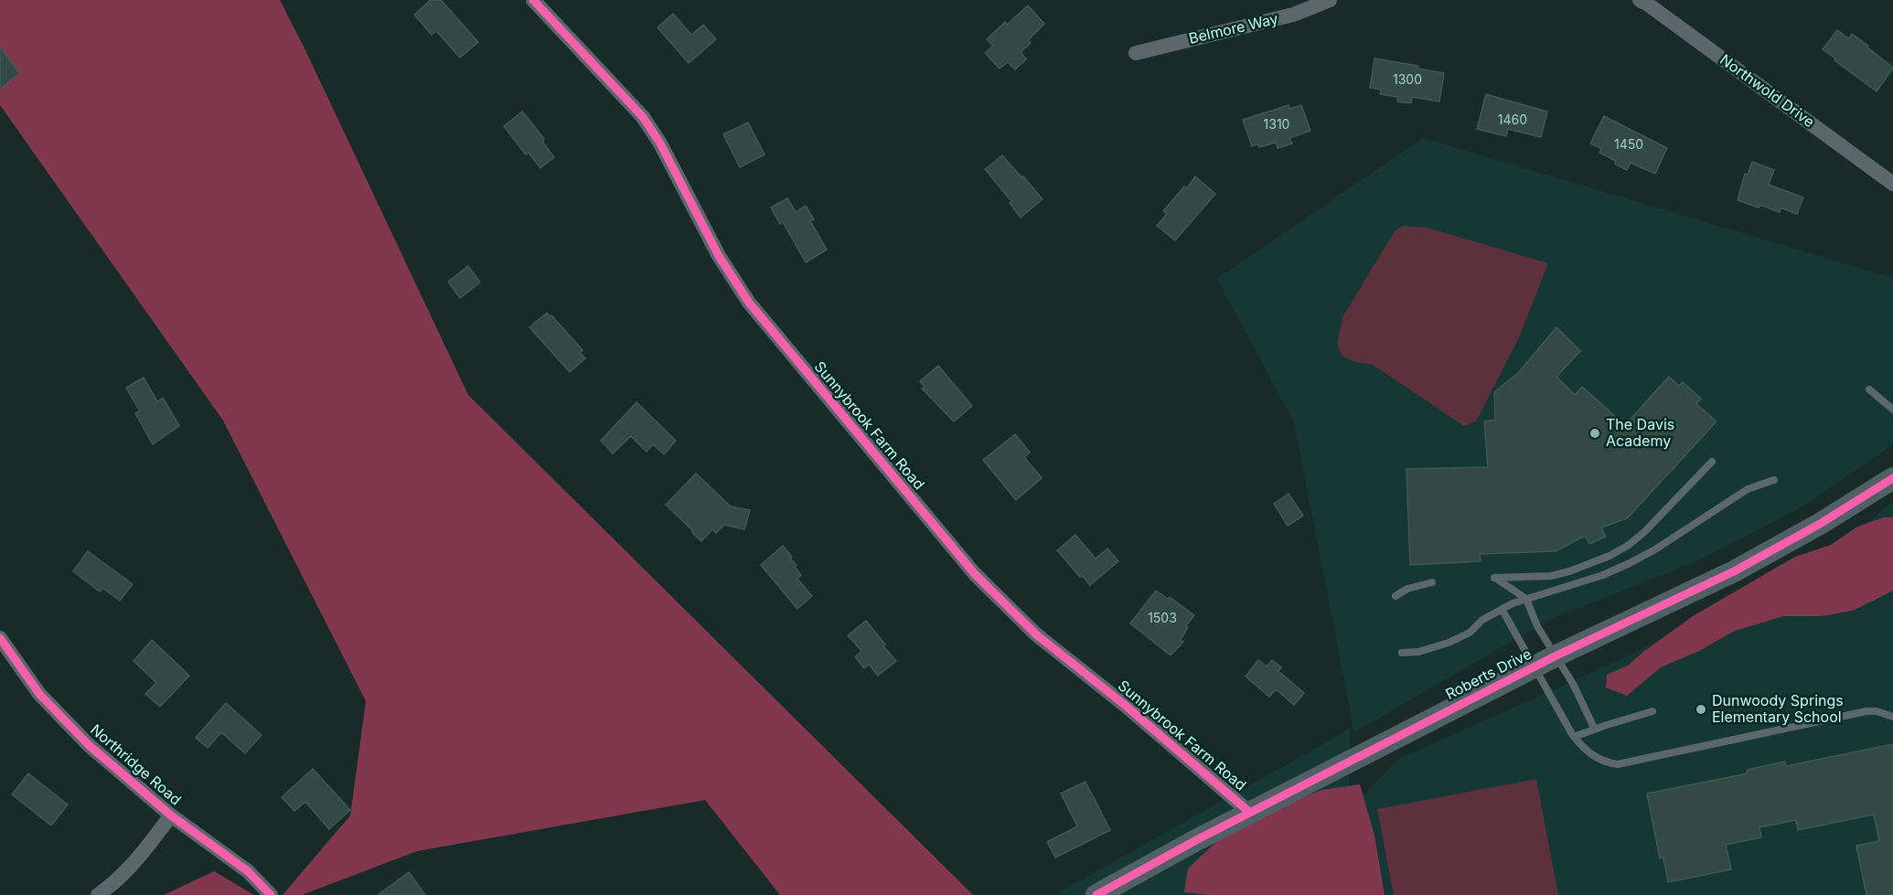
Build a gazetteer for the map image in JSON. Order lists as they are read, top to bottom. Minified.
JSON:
{"streets":{"street":["Belmore Way","Northwold Drive","Sunnybrook Farm Road","Roberts Drive","Northridge Road"]},"crossings":[["Sunnybrook Farm Road","Roberts Drive"]],"places":["The Davis Academy","Dunwoody Springs Elementary School"],"house_numbers":["1300","1460","1310","1450","1503"]}
